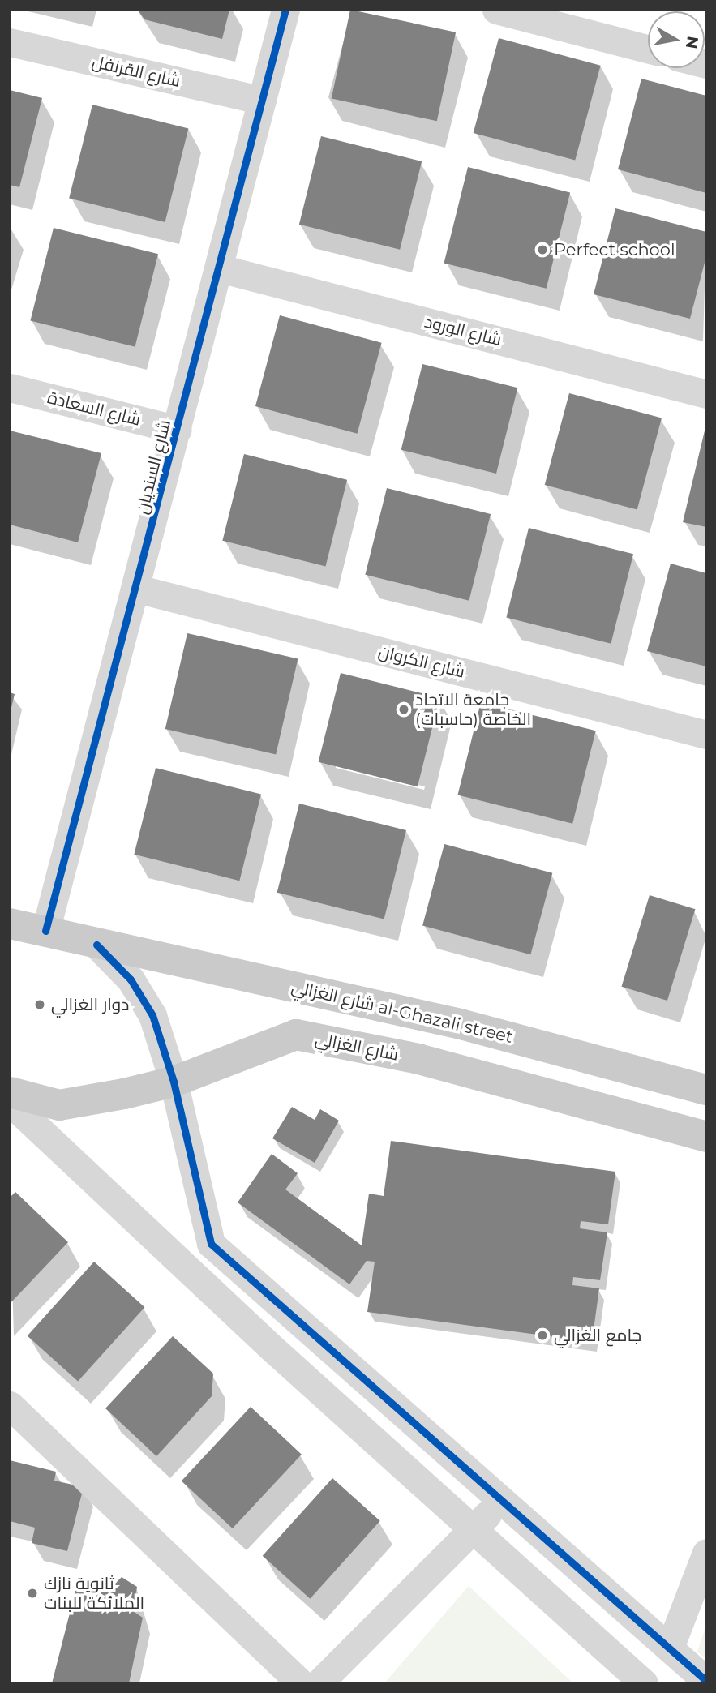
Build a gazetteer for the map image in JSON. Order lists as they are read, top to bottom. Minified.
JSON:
{"streets":{"main road":["شارع الغزالي al-Ghazali street","شارع الغزالي"],"street":["شارع القرنفل","شارع الورود","شارع السعادة","شارع السنديان","شارع الكروان"]},"crossings":[["شارع القرنفل","شارع السنديان"],["شارع الورود","شارع السنديان"],["شارع السعادة","شارع السنديان"],["شارع السنديان","شارع الكروان"]],"places":["Perfect school","جامعة الاتحاد الخاصة (حاسبات)","دوار الغزالي","جامع الغزالي","ثانوية نازك الملائكة للبنات"],"north":"right"}
